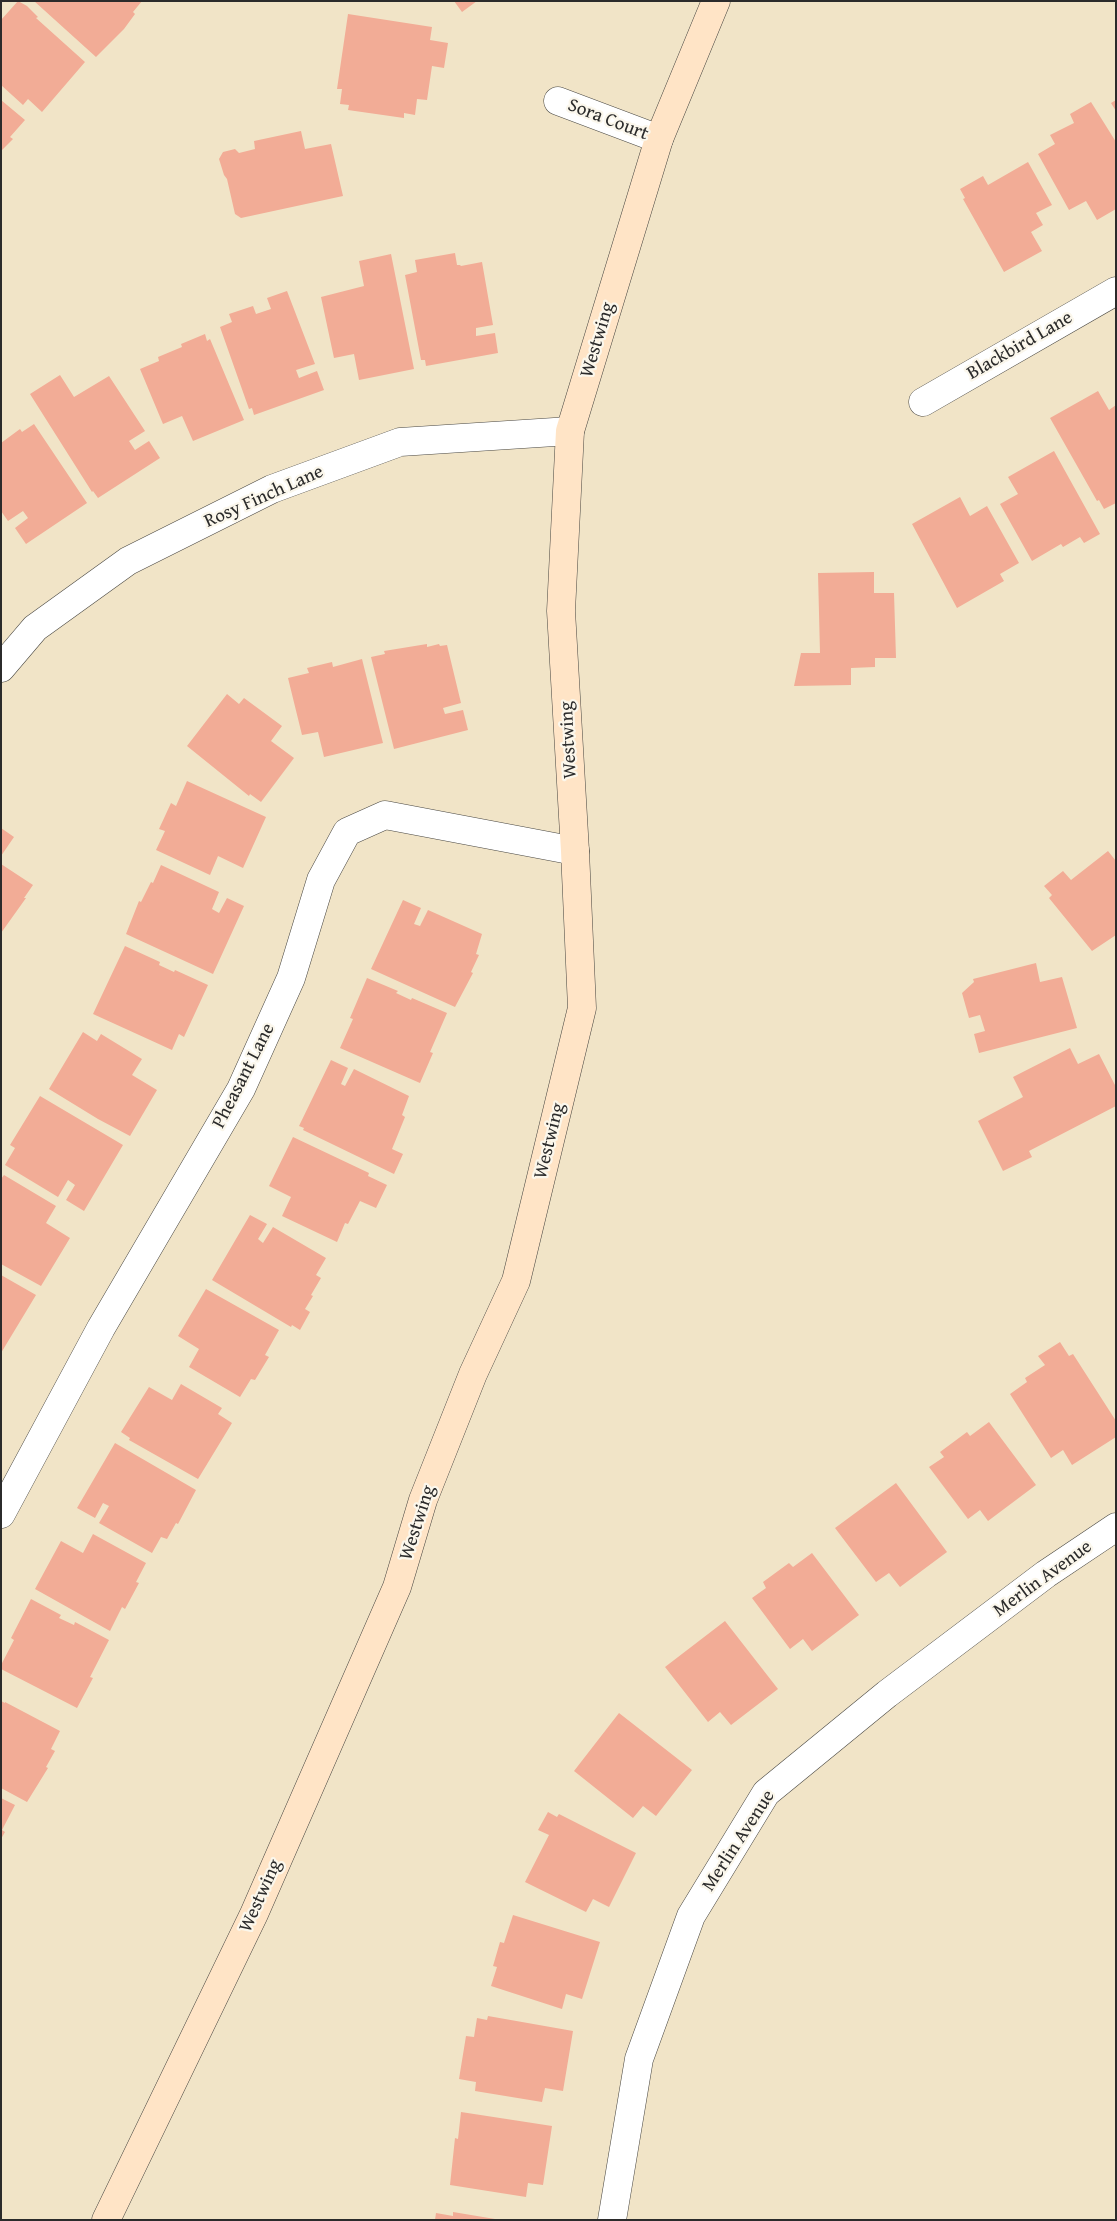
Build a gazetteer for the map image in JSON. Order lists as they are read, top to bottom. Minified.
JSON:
{"streets":{"street":["Sora Court","Westwing","Blackbird Lane","Rosy Finch Lane","Pheasant Lane","Merlin Avenue"]},"crossings":[["Sora Court","Westwing"],["Westwing","Rosy Finch Lane"],["Westwing","Pheasant Lane"]]}
